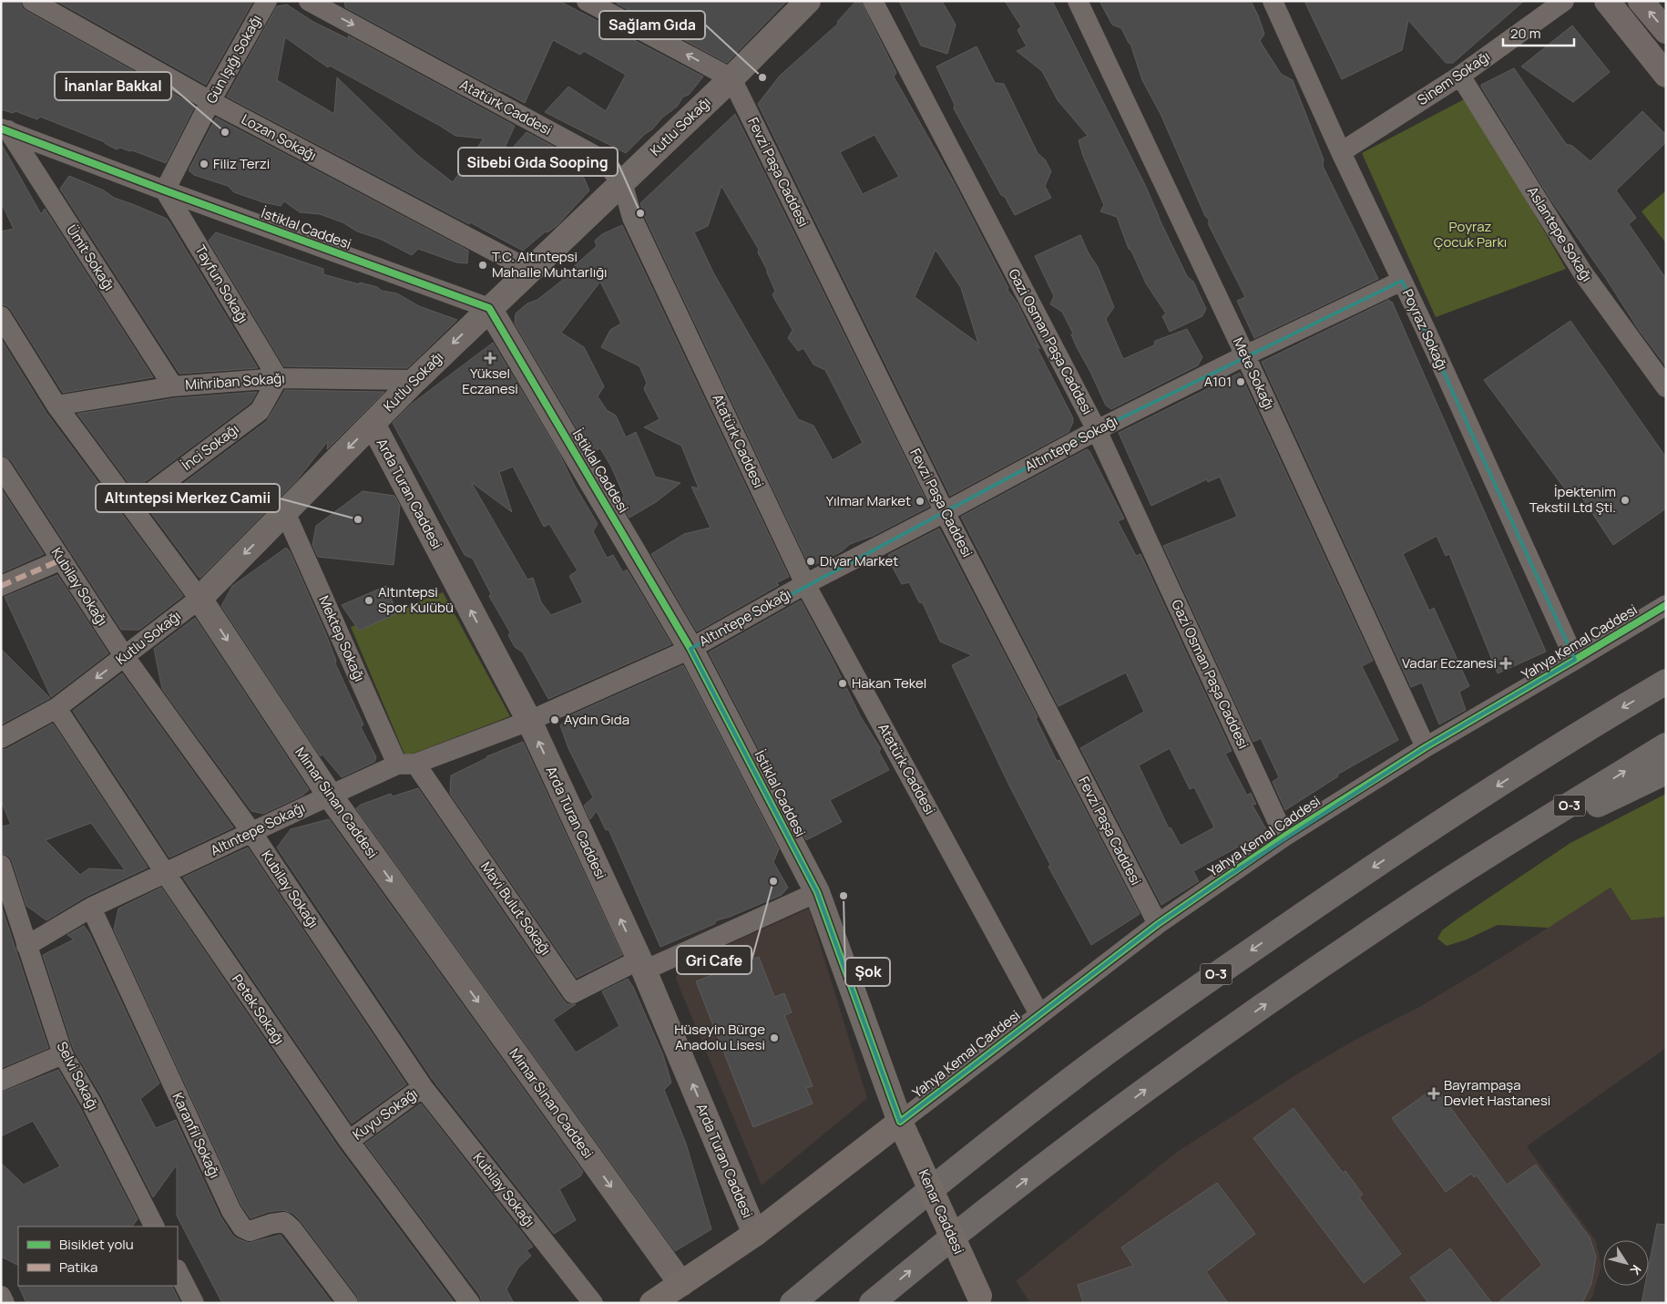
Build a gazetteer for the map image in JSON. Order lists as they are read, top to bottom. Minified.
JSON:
{"streets":{"highway":["O-3"],"main road":["Yahya Kemal Caddesi","Kenar Caddesi"],"street":["Gün Işığı Sokağı","Sinem Sokağı","Atatürk Caddesi","Kutlu Sokağı","Lozan Sokağı","Fevzi Paşa Caddesi","İstiklal Caddesi","Aslantepe Sokağı","Ümit Sokağı","Tayfun Sokağı","Poyraz Sokağı","Gazi Osman Paşa Caddesi","Mete Sokağı","Mihriban Sokağı","Altıntepe Sokağı","İnci Sokağı","Arda Turan Caddesi","Kubilay Sokağı","Mektep Sokağı","Mimar Sinan Caddesi","Mavi Bulut Sokağı","Petek Sokağı","Selvi Sokağı","Kuyu Sokağı","Karanfil Sokağı"]},"crossings":[["Gün Işığı Sokağı","Lozan Sokağı"],["Gün Işığı Sokağı","İstiklal Caddesi"],["Gün Işığı Sokağı","Tayfun Sokağı"],["Sinem Sokağı","Aslantepe Sokağı"],["Sinem Sokağı","Poyraz Sokağı"],["Atatürk Caddesi","Kutlu Sokağı"],["Atatürk Caddesi","Altıntepe Sokağı"],["Atatürk Caddesi","Yahya Kemal Caddesi"],["Kutlu Sokağı","Lozan Sokağı"],["Kutlu Sokağı","Fevzi Paşa Caddesi"],["Kutlu Sokağı","İstiklal Caddesi"],["Kutlu Sokağı","Mihriban Sokağı"],["Kutlu Sokağı","Arda Turan Caddesi"],["Kutlu Sokağı","Kubilay Sokağı"],["Kutlu Sokağı","Mektep Sokağı"],["Kutlu Sokağı","Mimar Sinan Caddesi"],["Kutlu Sokağı","Petek Sokağı"],["Fevzi Paşa Caddesi","Altıntepe Sokağı"],["Fevzi Paşa Caddesi","Yahya Kemal Caddesi"],["İstiklal Caddesi","Ümit Sokağı"],["İstiklal Caddesi","Tayfun Sokağı"],["İstiklal Caddesi","Altıntepe Sokağı"],["İstiklal Caddesi","Yahya Kemal Caddesi"],["İstiklal Caddesi","Kenar Caddesi"],["Ümit Sokağı","Mihriban Sokağı"],["Tayfun Sokağı","Mihriban Sokağı"],["Tayfun Sokağı","İnci Sokağı"],["Poyraz Sokağı","Altıntepe Sokağı"],["Poyraz Sokağı","Yahya Kemal Caddesi"],["Gazi Osman Paşa Caddesi","Altıntepe Sokağı"],["Gazi Osman Paşa Caddesi","Yahya Kemal Caddesi"],["Mete Sokağı","Altıntepe Sokağı"],["Mete Sokağı","Yahya Kemal Caddesi"],["Mihriban Sokağı","İnci Sokağı"],["Mihriban Sokağı","Mimar Sinan Caddesi"],["Altıntepe Sokağı","Arda Turan Caddesi"],["Altıntepe Sokağı","Kubilay Sokağı"],["Altıntepe Sokağı","Mektep Sokağı"],["Altıntepe Sokağı","Mimar Sinan Caddesi"],["Altıntepe Sokağı","Mavi Bulut Sokağı"],["Altıntepe Sokağı","Petek Sokağı"],["Altıntepe Sokağı","Selvi Sokağı"],["Altıntepe Sokağı","Karanfil Sokağı"],["İnci Sokağı","Mimar Sinan Caddesi"],["Arda Turan Caddesi","Yahya Kemal Caddesi"],["Arda Turan Caddesi","Mavi Bulut Sokağı"],["Kubilay Sokağı","Kuyu Sokağı"],["Mektep Sokağı","Mavi Bulut Sokağı"],["Yahya Kemal Caddesi","Mimar Sinan Caddesi"],["Yahya Kemal Caddesi","Kenar Caddesi"],["Petek Sokağı","Kuyu Sokağı"]],"one_way":["Kutlu Sokağı","Arda Turan Caddesi","Mimar Sinan Caddesi"],"parks":["Poyraz Çocuk Parkı"],"places":{"other":["Sağlam Gıda","İnanlar Bakkal","Filiz Terzi","Sibebi Gıda Sooping","T.C. Altıntepsi Mahalle Muhtarlığı","A101","İpektenim Tekstil Ltd Şti.","Yılmar Market","Altıntepsi Merkez Camii","Diyar Market","Altıntepsi Spor Kulübü","Hakan Tekel","Aydın Gıda","Gri Cafe","Şok","Hüseyin Bürge Anadolu Lisesi"],"health":["Yüksel Eczanesi","Vadar Eczanesi","Bayrampaşa Devlet Hastanesi"]},"legend":["Bisiklet yolu","Patika"],"scale_bar":"20 m","north":"bottom right"}
